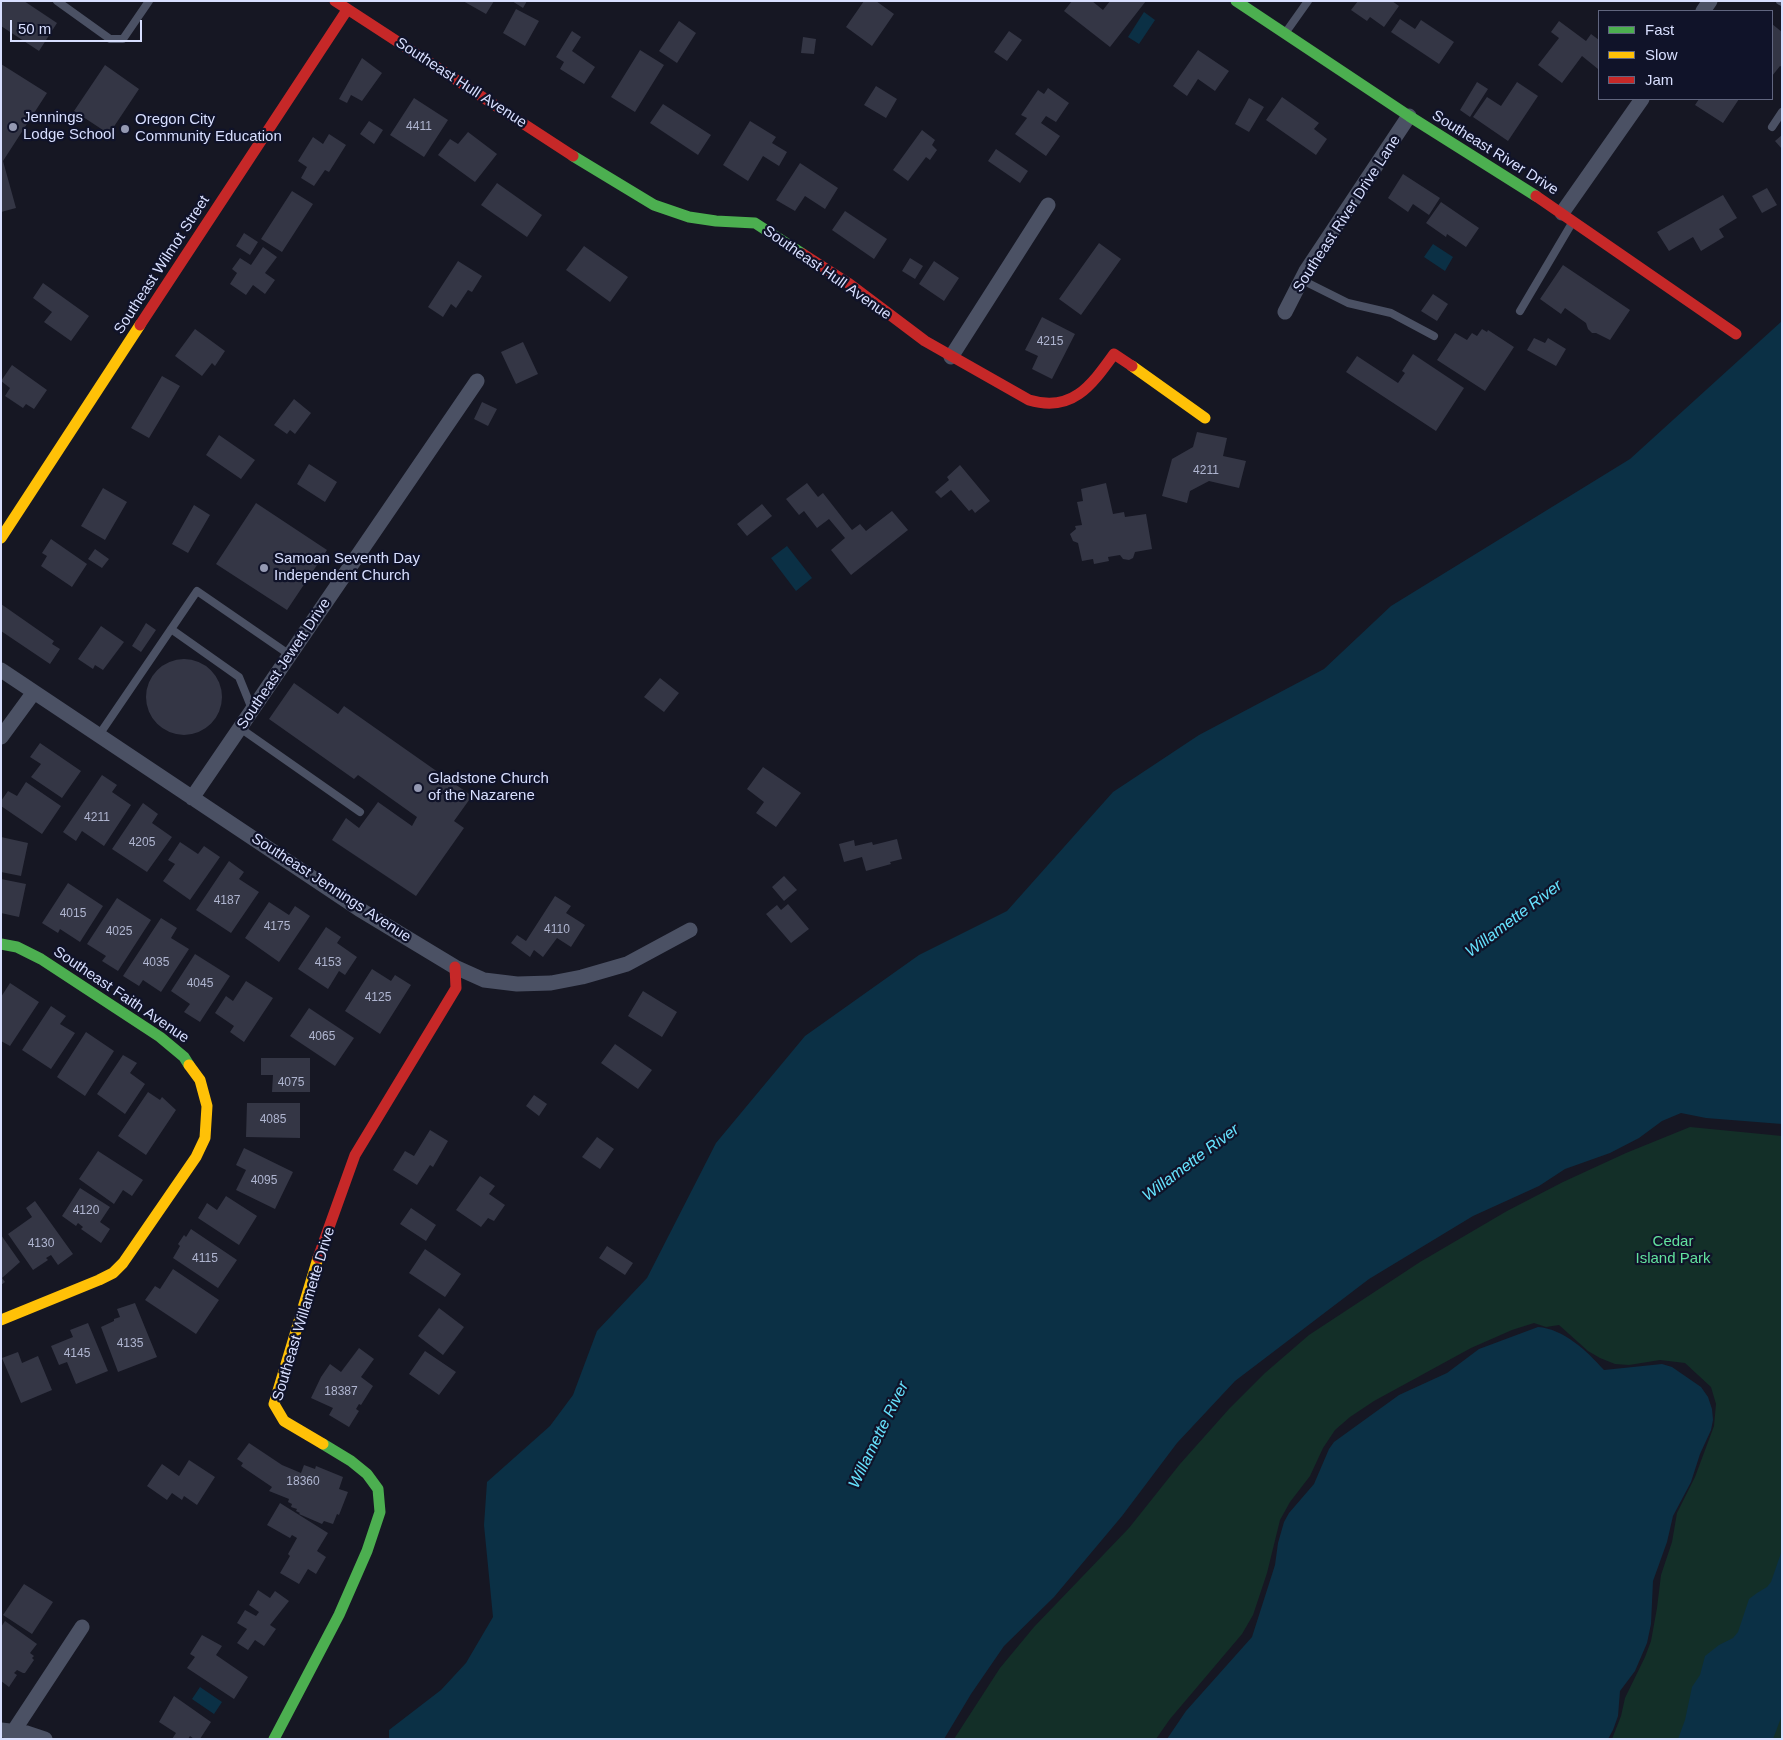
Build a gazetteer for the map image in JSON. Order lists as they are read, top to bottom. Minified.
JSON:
{"streets":{"street":["Southeast Hull Avenue","Southeast River Drive","Southeast River Drive Lane","Southeast Wilmot Street","Southeast Jewett Drive","Southeast Jennings Avenue","Southeast Faith Avenue","Southeast Willamette Drive"]},"crossings":[["Southeast Hull Avenue","Southeast Wilmot Street"],["Southeast River Drive","Southeast River Drive Lane"],["Southeast Jewett Drive","Southeast Jennings Avenue"],["Southeast Jennings Avenue","Southeast Willamette Drive"]],"water":["Willamette River"],"parks":["Cedar Island Park"],"places":["Jennings Lodge School","Oregon City Community Education","Samoan Seventh Day Independent Church","Gladstone Church of the Nazarene"],"house_numbers":["4411","4215","4211","4211","4205","4187","4015","4175","4110","4025","4035","4153","4045","4125","4065","4075","4085","4095","4120","4130","4115","4135","4145","18387","18360"],"legend":["Fast","Slow","Jam"],"scale_bar":"50 m"}
